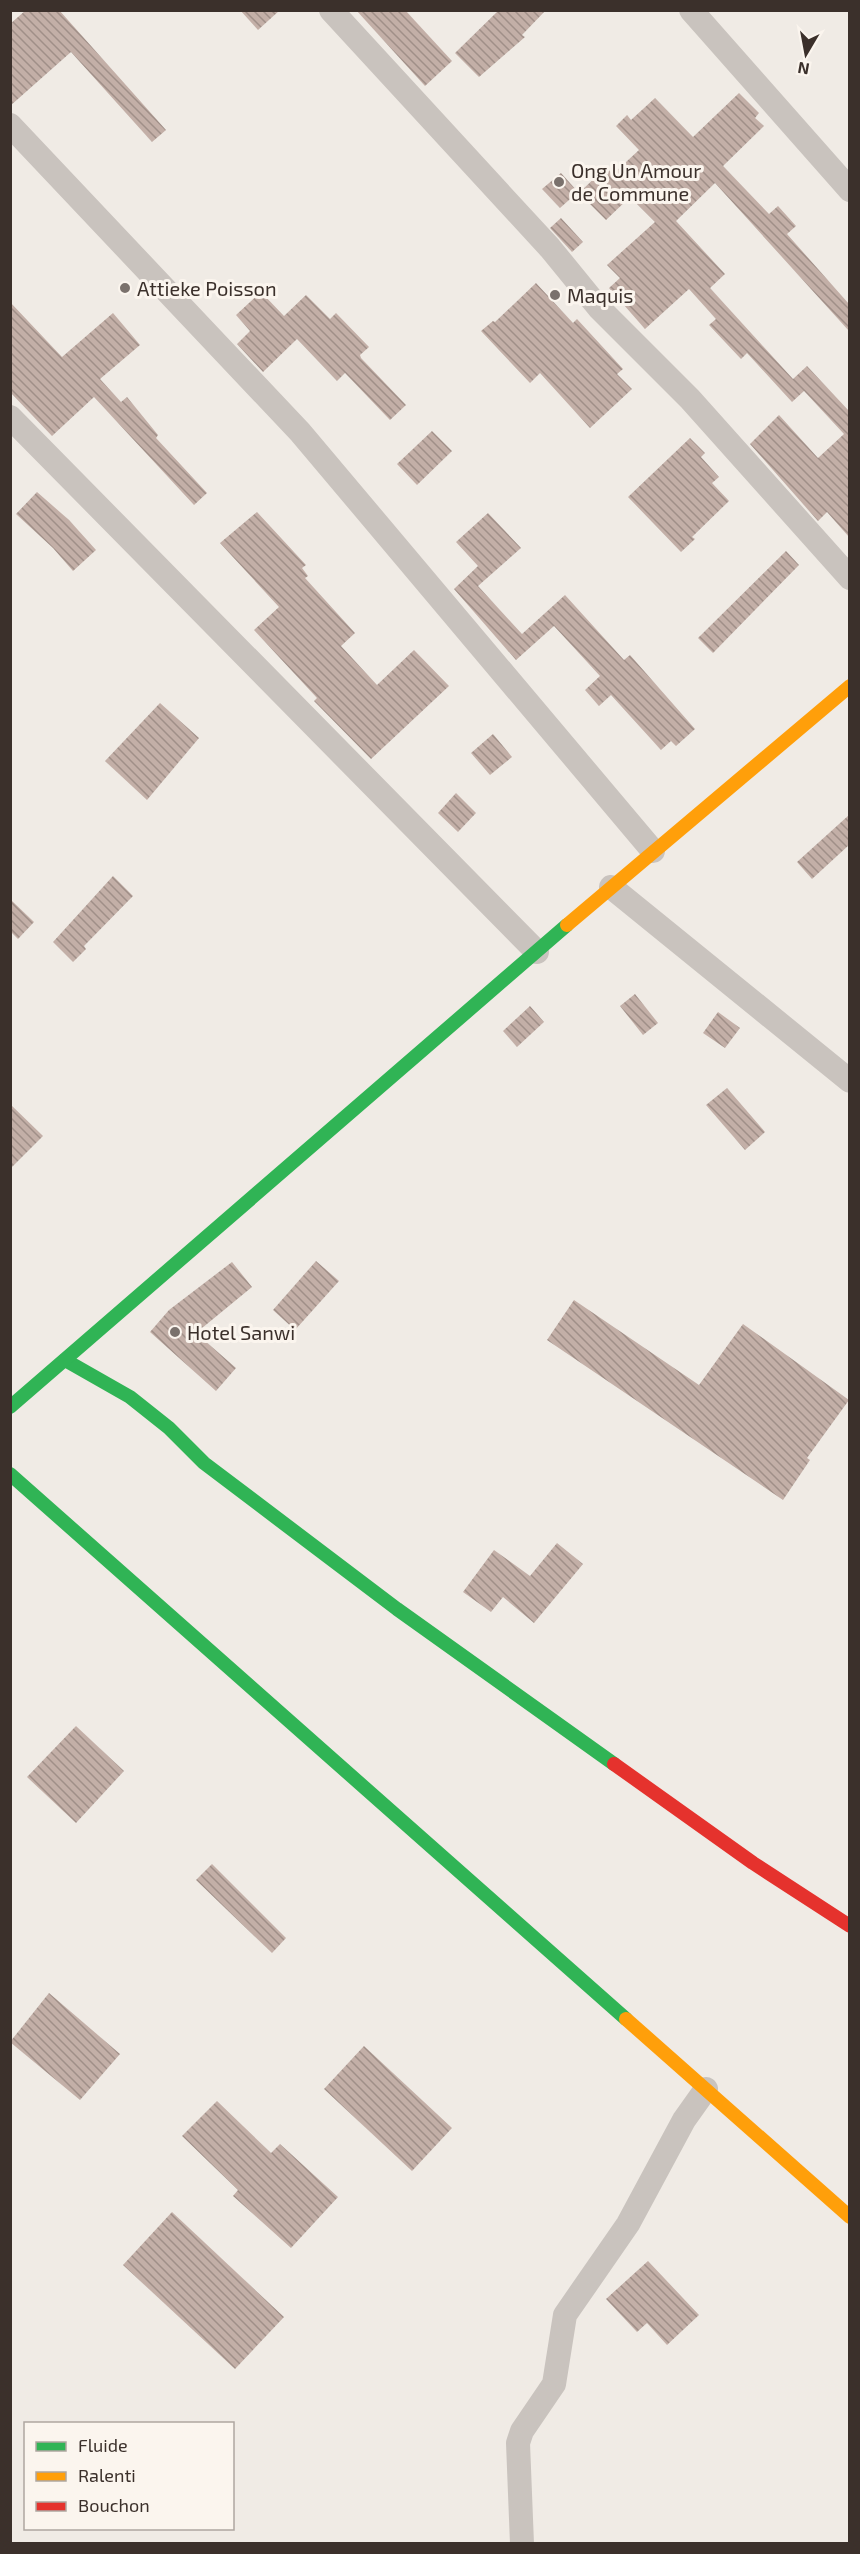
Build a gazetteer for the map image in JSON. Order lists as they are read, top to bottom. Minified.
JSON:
{"places":["Ong Un Amour de Commune","Attieke Poisson","Maquis","Hotel Sanwi"],"legend":["Fluide","Ralenti","Bouchon"],"north":"bottom"}
